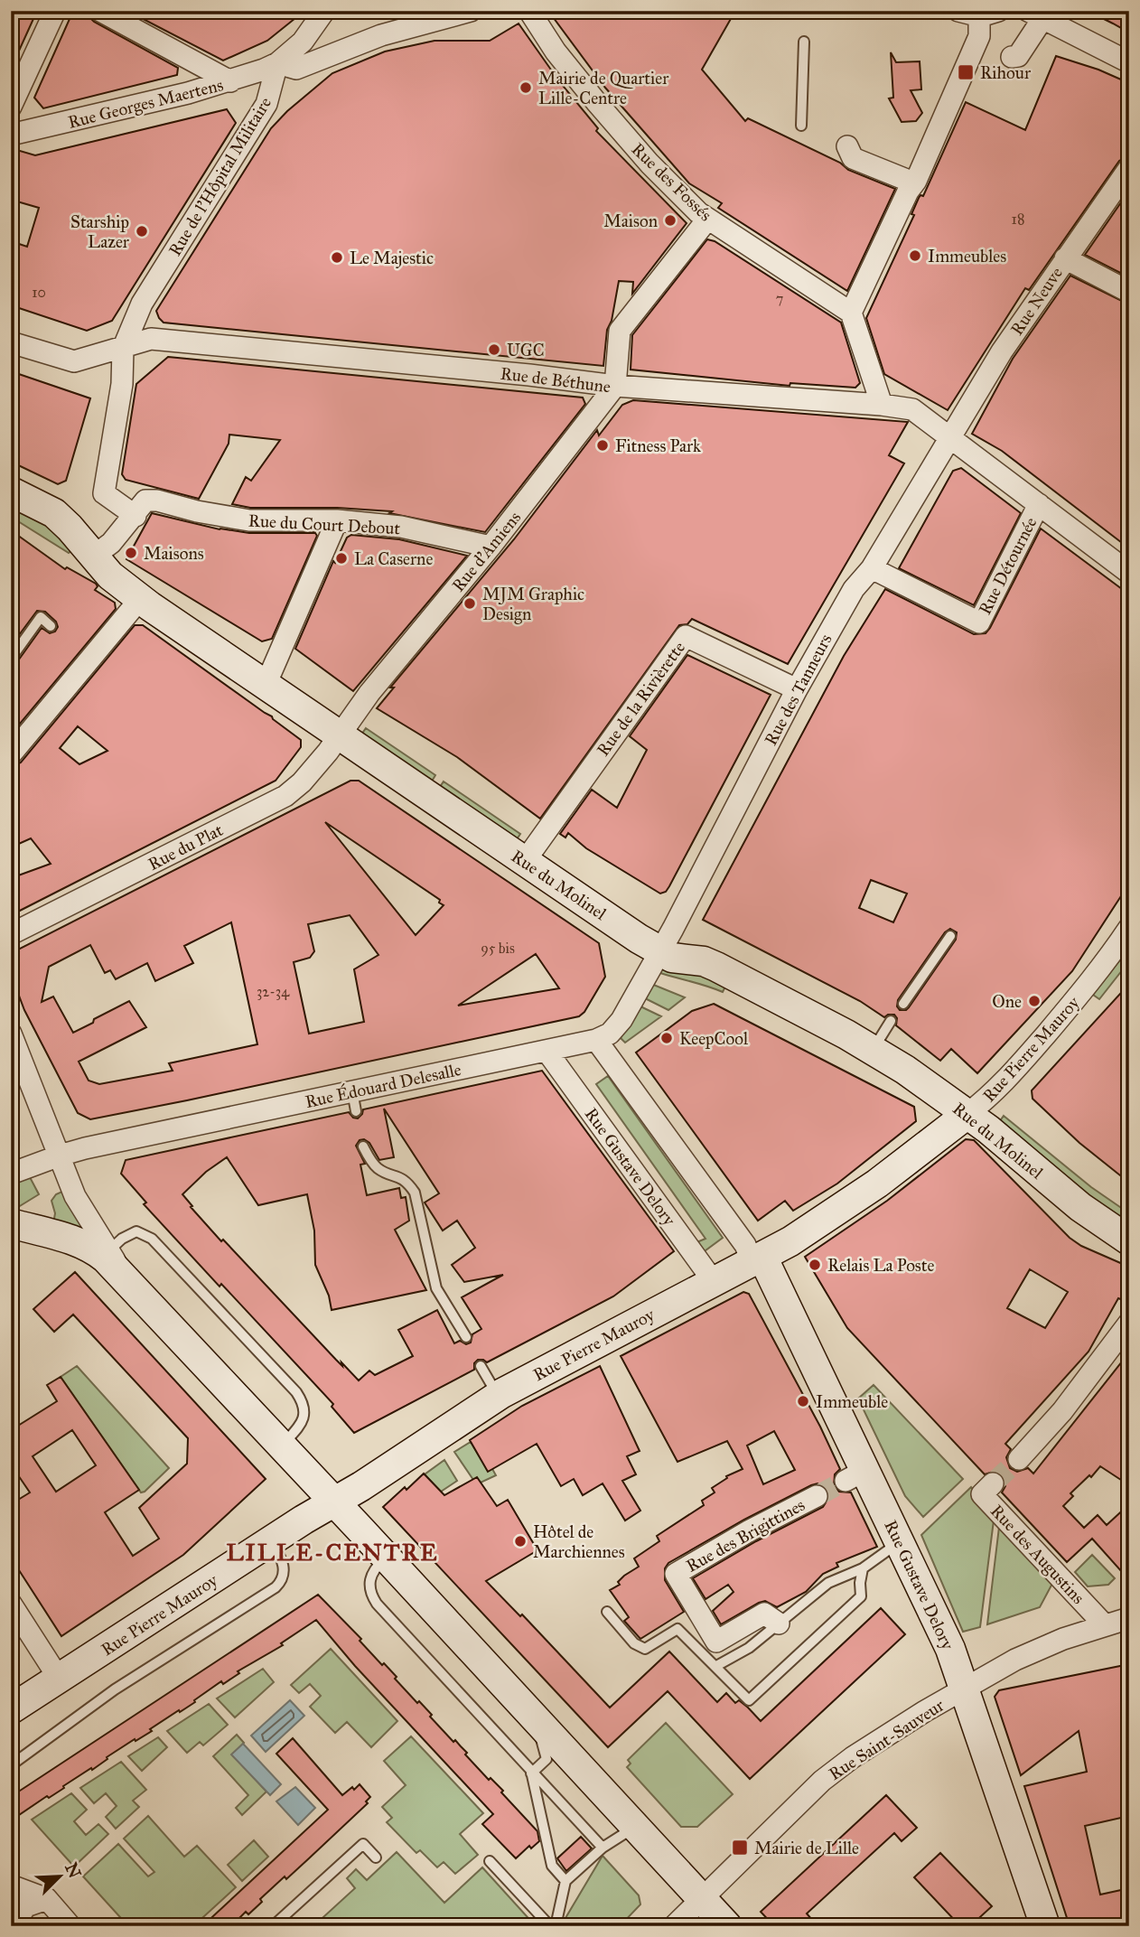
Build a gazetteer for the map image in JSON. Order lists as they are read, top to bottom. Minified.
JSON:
{"streets":{"street":["Rue Georges Maertens","Rue de l'Hôpital Militaire","Rue des Fossés","Rue Neuve","Rue de Béthune","Rue du Court Debout","Rue d'Amiens","Rue Détournée","Rue des Tanneurs","Rue de la Rivièrette","Rue du Plat","Rue du Molinel","Rue Pierre Mauroy","Rue Édouard Delesalle","Rue Gustave Delory","Rue des Brigittines","Rue des Augustins","Rue Saint-Sauveur"]},"crossings":[["Rue Georges Maertens","Rue de l'Hôpital Militaire"],["Rue de l'Hôpital Militaire","Rue de Béthune"],["Rue Neuve","Rue de Béthune"],["Rue Neuve","Rue des Tanneurs"],["Rue de Béthune","Rue d'Amiens"],["Rue de Béthune","Rue Détournée"],["Rue de Béthune","Rue des Tanneurs"],["Rue du Court Debout","Rue d'Amiens"],["Rue d'Amiens","Rue du Plat"],["Rue d'Amiens","Rue du Molinel"],["Rue Détournée","Rue des Tanneurs"],["Rue des Tanneurs","Rue de la Rivièrette"],["Rue des Tanneurs","Rue du Molinel"],["Rue des Tanneurs","Rue Édouard Delesalle"],["Rue de la Rivièrette","Rue du Molinel"],["Rue du Plat","Rue du Molinel"],["Rue du Molinel","Rue Pierre Mauroy"],["Rue du Molinel","Rue Édouard Delesalle"],["Rue Pierre Mauroy","Rue Gustave Delory"],["Rue Édouard Delesalle","Rue Gustave Delory"],["Rue Gustave Delory","Rue Saint-Sauveur"],["Rue des Augustins","Rue Saint-Sauveur"]],"districts":["LILLE-CENTRE"],"places":{"transit":["Rihour","Mairie de Lille"],"other":["Mairie de Quartier Lille-Centre","Maison","Starship Lazer","Immeubles","Le Majestic","UGC","Fitness Park","Maisons","La Caserne","MJM Graphic Design","One","KeepCool","Relais La Poste","Immeuble","Hôtel de Marchiennes"]},"house_numbers":["18","10","7","95 bis","32-34"],"north":"top right"}
